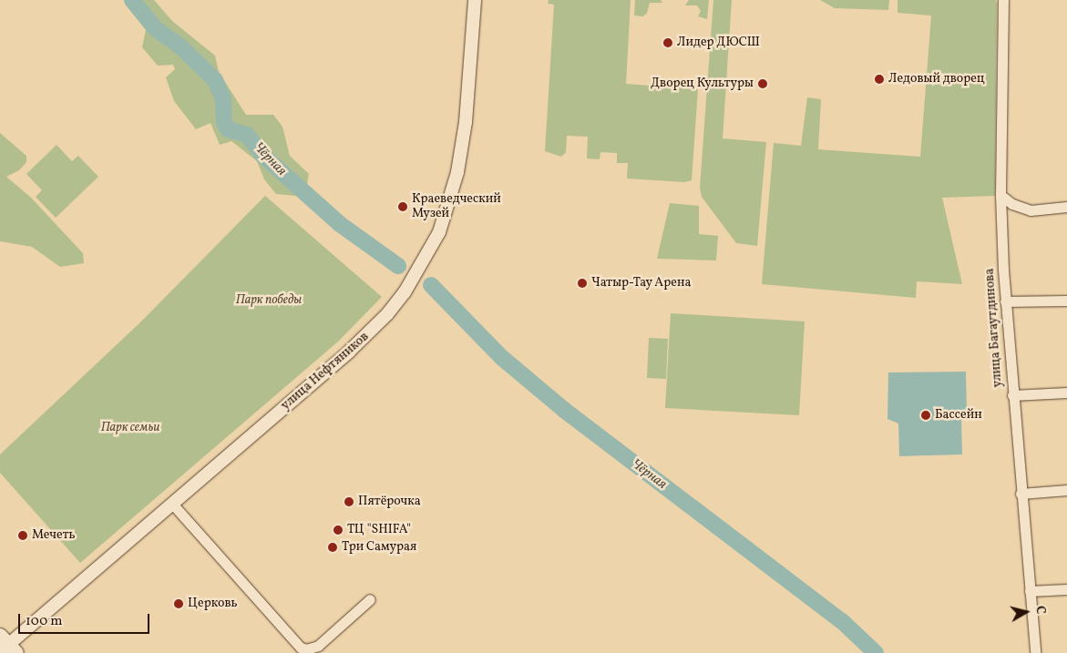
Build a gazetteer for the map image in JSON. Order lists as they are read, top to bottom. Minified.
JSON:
{"streets":{"street":["улица Багаутдинова","улица Нефтяников"]},"water":["Чёрная"],"parks":["Парк победы","Парк семьи"],"places":["Лидер ДЮСШ","Ледовый дворец","Дворец Культуры","Краеведческий Музей","Чатыр-Тау Арена","Бассейн","Пятёрочка","ТЦ \"SHIFA\"","Мечеть","Три Самурая","Церковь"],"scale_bar":"100 m","north":"right"}
